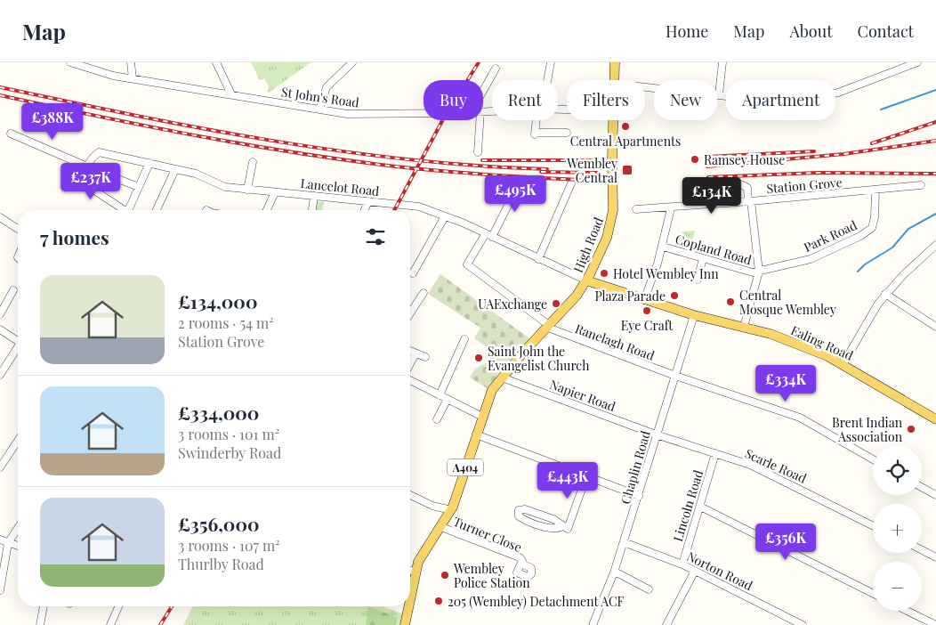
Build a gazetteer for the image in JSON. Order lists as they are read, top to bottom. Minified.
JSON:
{"streets":{"main road":["High Road","Ealing Road","A404"],"street":["St John's Road","Station Grove","Lancelot Road","Park Road","Copland Road","Ranelagh Road","Napier Road","Scarle Road","Chaplin Road","Lincoln Road","Turner Close","Norton Road"]},"crossings":[["Station Grove","Park Road"],["Lancelot Road","High Road"],["Lancelot Road","Ranelagh Road"],["Lancelot Road","Ealing Road"],["Park Road","Copland Road"],["High Road","Ranelagh Road"],["High Road","Ealing Road"],["High Road","Napier Road"],["High Road","A404"],["Ranelagh Road","Chaplin Road"],["Ealing Road","Chaplin Road"],["Napier Road","Scarle Road"],["Napier Road","A404"],["Napier Road","Chaplin Road"],["Scarle Road","Chaplin Road"],["Scarle Road","Lincoln Road"],["A404","Turner Close"],["Chaplin Road","Norton Road"],["Lincoln Road","Norton Road"]],"places":{"other":["Central Apartments","Ramsey House","Hotel Wembley Inn","Plaza Parade","Central Mosque Wembley","UAExchange","Eye Craft","Saint John the Evangelist Church","Brent Indian Association","Wembley Police Station","205 (Wembley) Detachment ACF"],"transit":["Wembley Central"]},"page":{"header":"Map","nav":["Home","Map","About","Contact"],"chip":["Buy","Rent","Filters","New","Apartment"],"price":["£388K","£237K","£495K","£134K","£334K","£443K","£356K"],"heading":"7 homes","list":[{"name":"£134,000","note":"2 rooms · 54 m² · Station Grove"},{"name":"£334,000","note":"3 rooms · 101 m² · Swinderby Road"},{"name":"£356,000","note":"3 rooms · 107 m² · Thurlby Road"}],"map_buttons":["+","−"]}}
